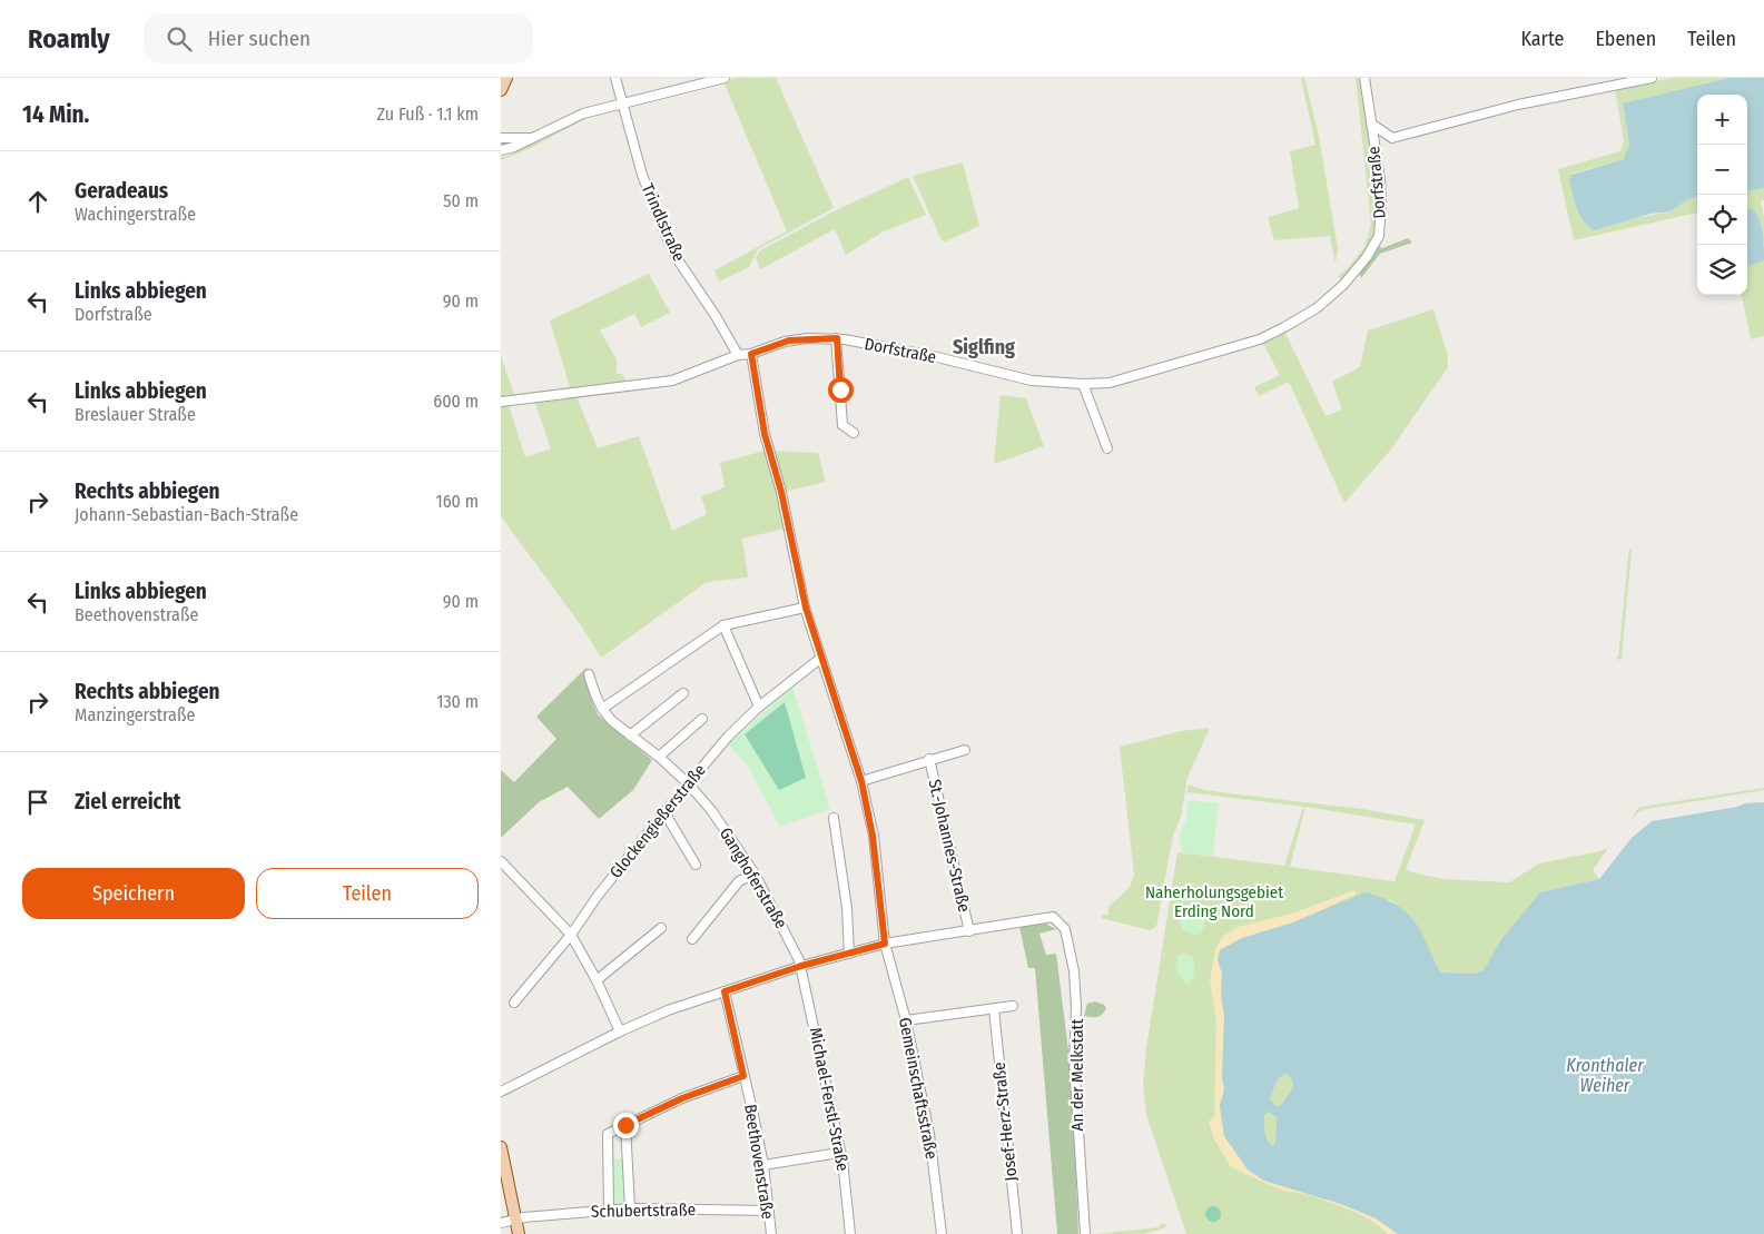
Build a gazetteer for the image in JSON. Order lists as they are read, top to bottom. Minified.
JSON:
{"streets":{"street":["Dorfstraße","Trindlstraße","Glockengießerstraße","St.-Johannes-Straße","Ganghoferstraße","An der Melkstatt","Gemeinschaftsstraße","Michael-Ferstl-Straße","Josef-Herz-Straße","Beethovenstraße","Schubertstraße"]},"crossings":[["Dorfstraße","Trindlstraße"],["Dorfstraße","Gemeinschaftsstraße"],["Glockengießerstraße","Ganghoferstraße"],["Glockengießerstraße","Gemeinschaftsstraße"],["St.-Johannes-Straße","An der Melkstatt"],["Ganghoferstraße","Michael-Ferstl-Straße"],["Beethovenstraße","Schubertstraße"]],"districts":["Siglfing"],"water":["Kronthaler Weiher"],"parks":["Naherholungsgebiet Erding Nord"],"page":{"header":"Roamly","search":"Hier suchen","nav":["Karte","Ebenen","Teilen"],"heading":["14 Min.","Zu Fuß · 1.1 km"],"map_buttons":["+","−"],"list":[["Geradeaus","Wachingerstraße","50 m"],["Links abbiegen","Dorfstraße","90 m"],["Links abbiegen","Breslauer Straße","600 m"],["Rechts abbiegen","Johann-Sebastian-Bach-Straße","160 m"],["Links abbiegen","Beethovenstraße","90 m"],["Rechts abbiegen","Manzingerstraße","130 m"],"Ziel erreicht"],"buttons":["Speichern","Teilen"]}}
